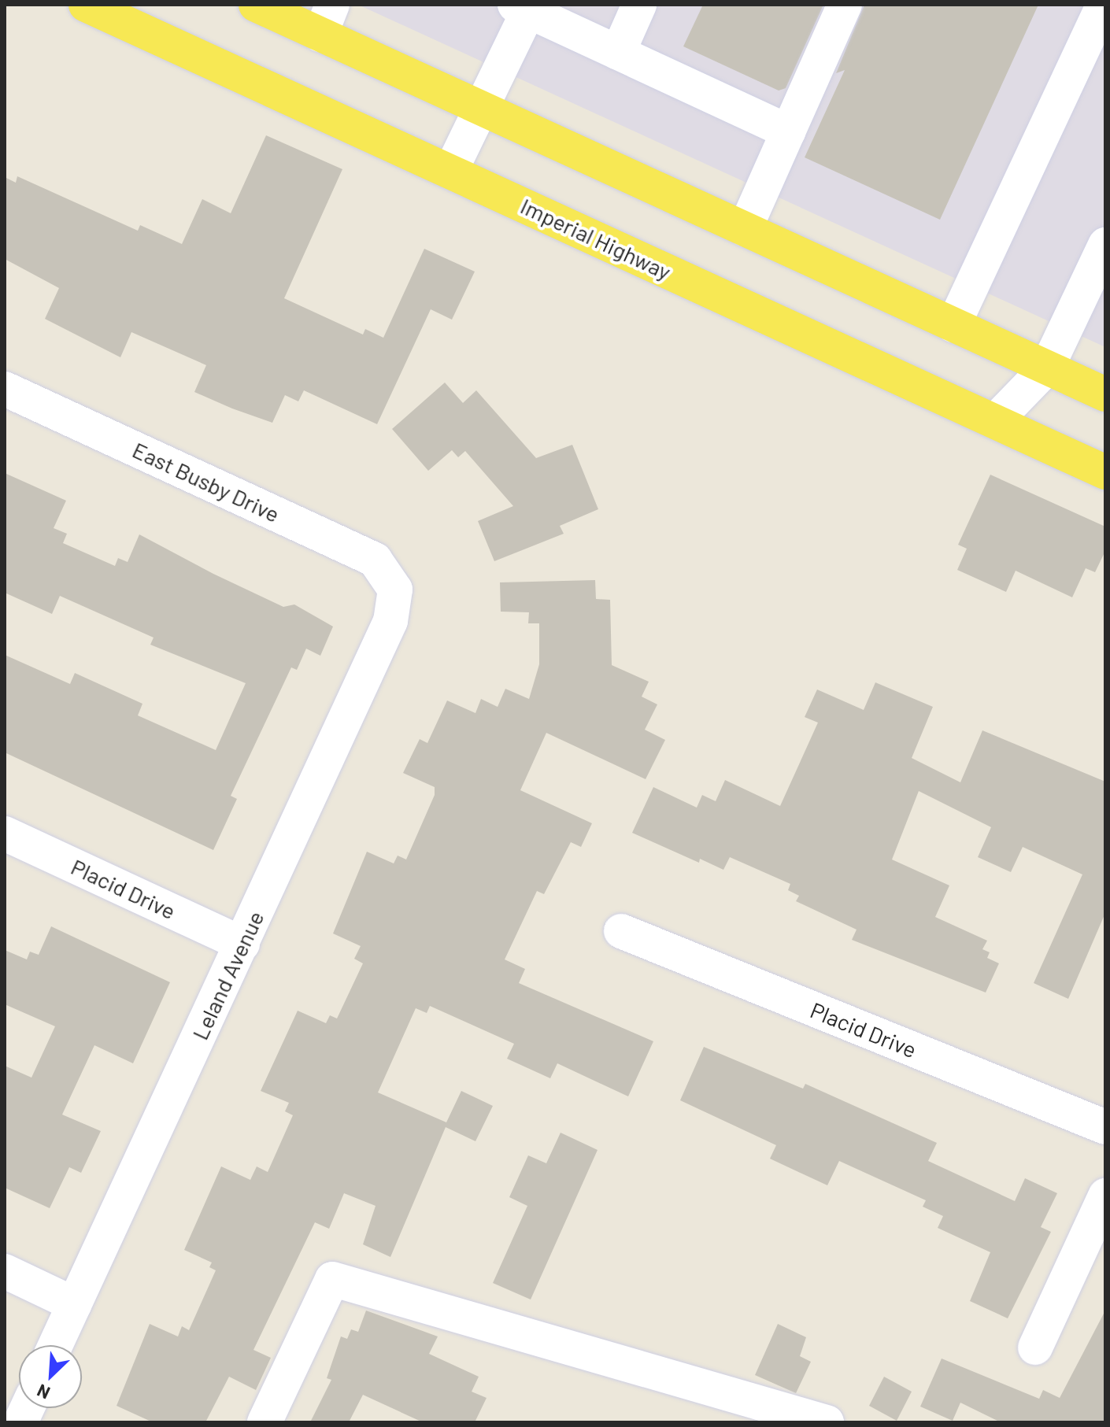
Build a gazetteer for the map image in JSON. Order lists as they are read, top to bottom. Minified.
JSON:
{"streets":{"main road":["Imperial Highway"],"street":["East Busby Drive","Placid Drive","Leland Avenue"]},"crossings":[["East Busby Drive","Leland Avenue"],["Placid Drive","Leland Avenue"]],"north":"bottom left"}
